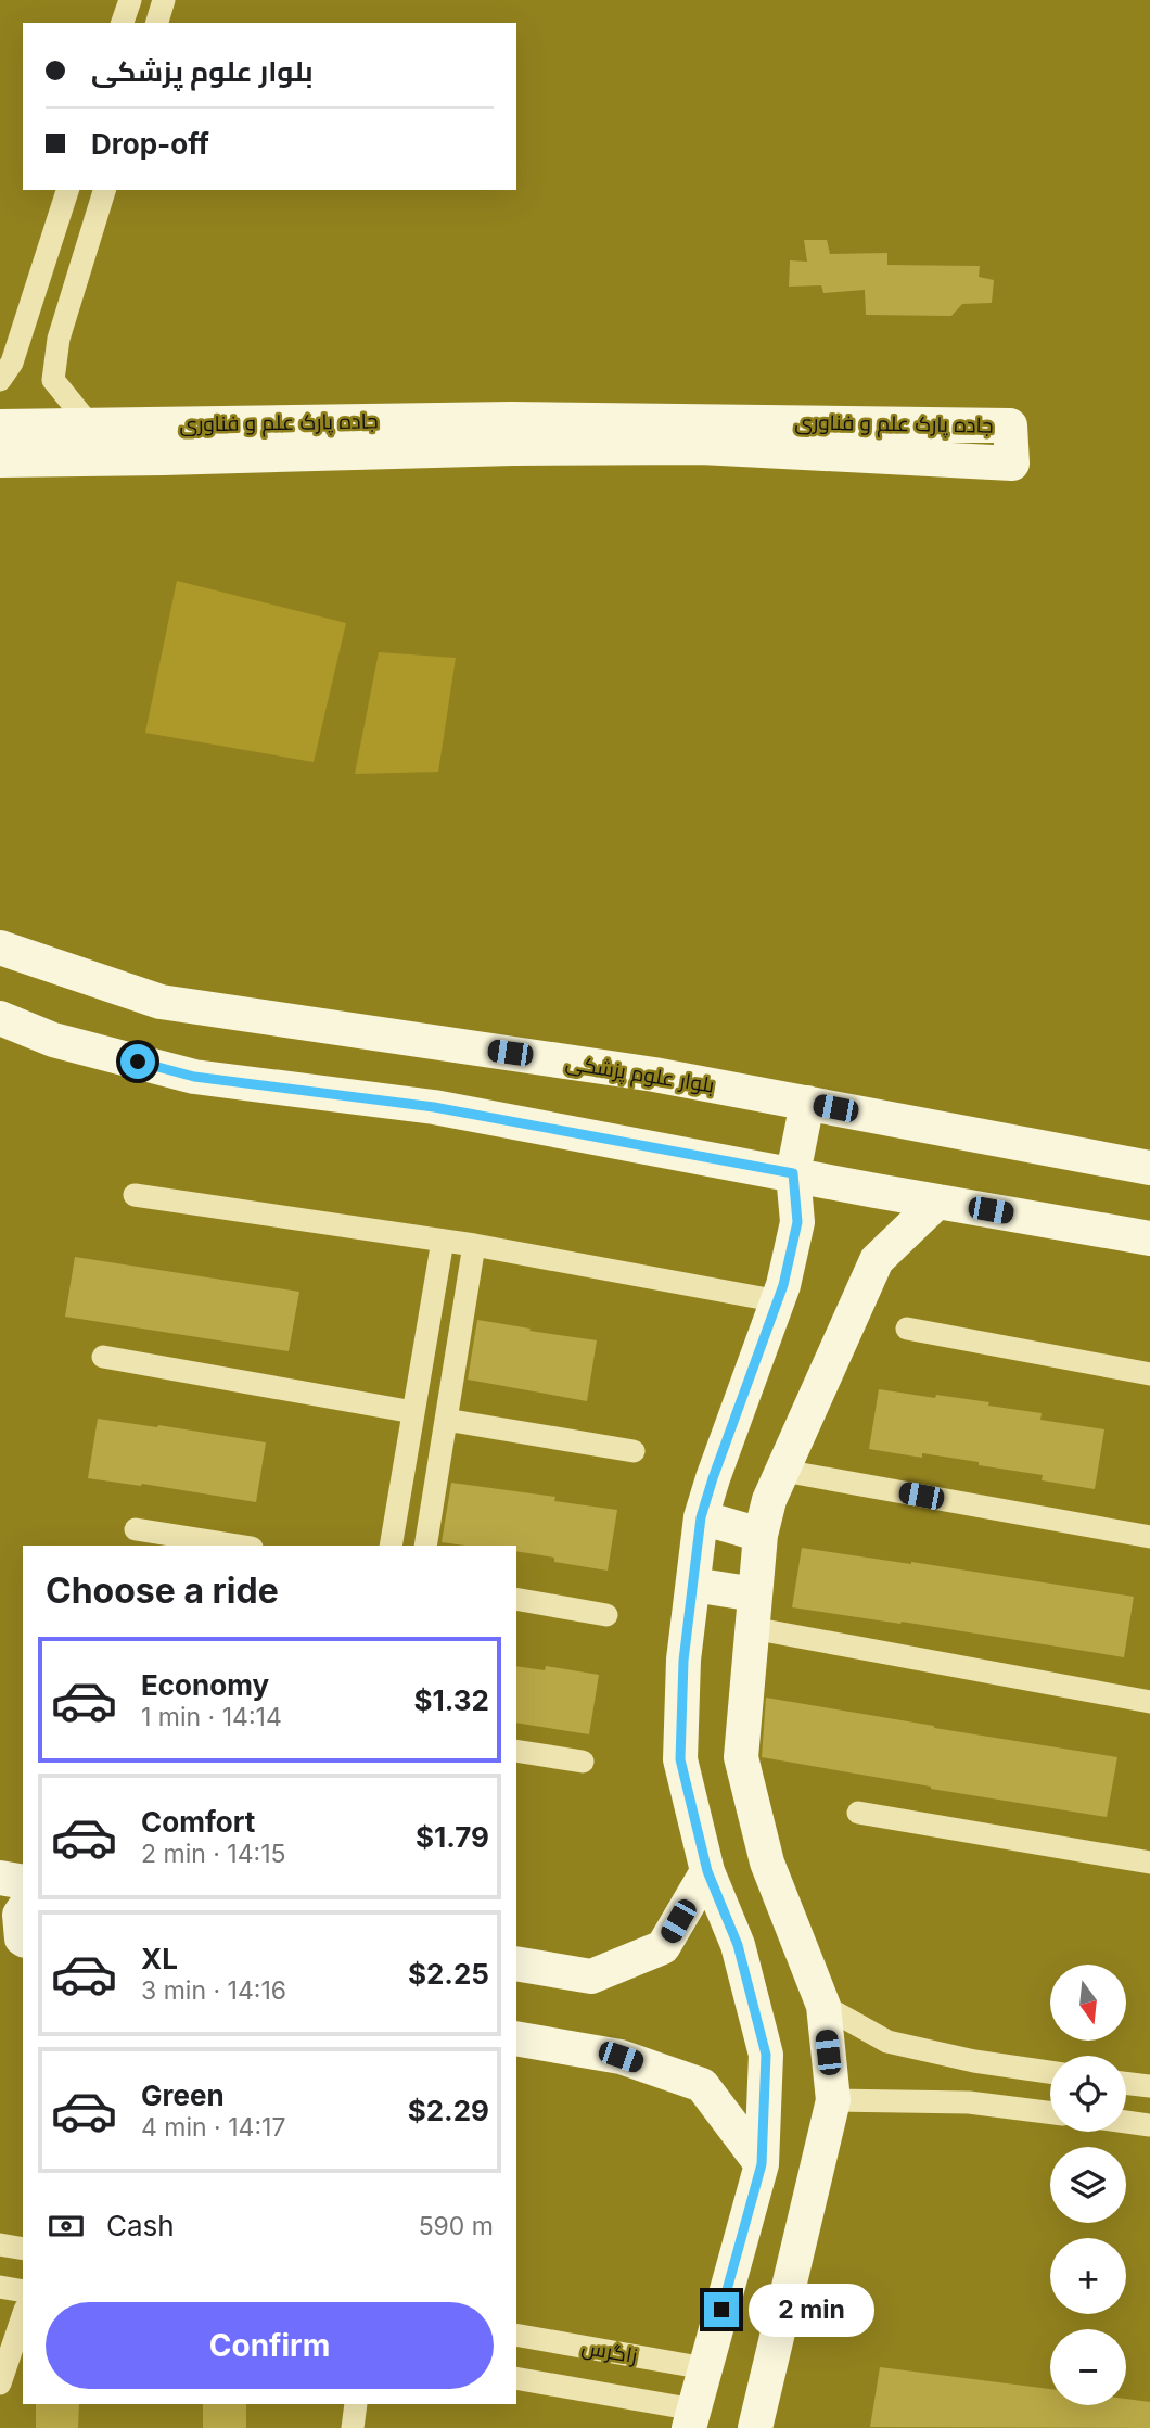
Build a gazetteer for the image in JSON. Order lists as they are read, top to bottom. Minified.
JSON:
{"streets":{"street":["جاده پارک علم و فناوری","بلوار علوم پزشکی","زاگرس"]},"north":"bottom","page":{"banner":["بلوار علوم پزشکی","Drop-off"],"heading":"Choose a ride","list":[{"name":"Economy","note":"1 min · 14:14","value":"$1.32"},{"name":"Comfort","note":"2 min · 14:15","value":"$1.79"},{"name":"XL","note":"3 min · 14:16","value":"$2.25"},{"name":"Green","note":"4 min · 14:17","value":"$2.29"}],"map_buttons":["+","−"],"pay":["Cash","590 m"],"bubble":"2 min","buttons":"Confirm"}}
